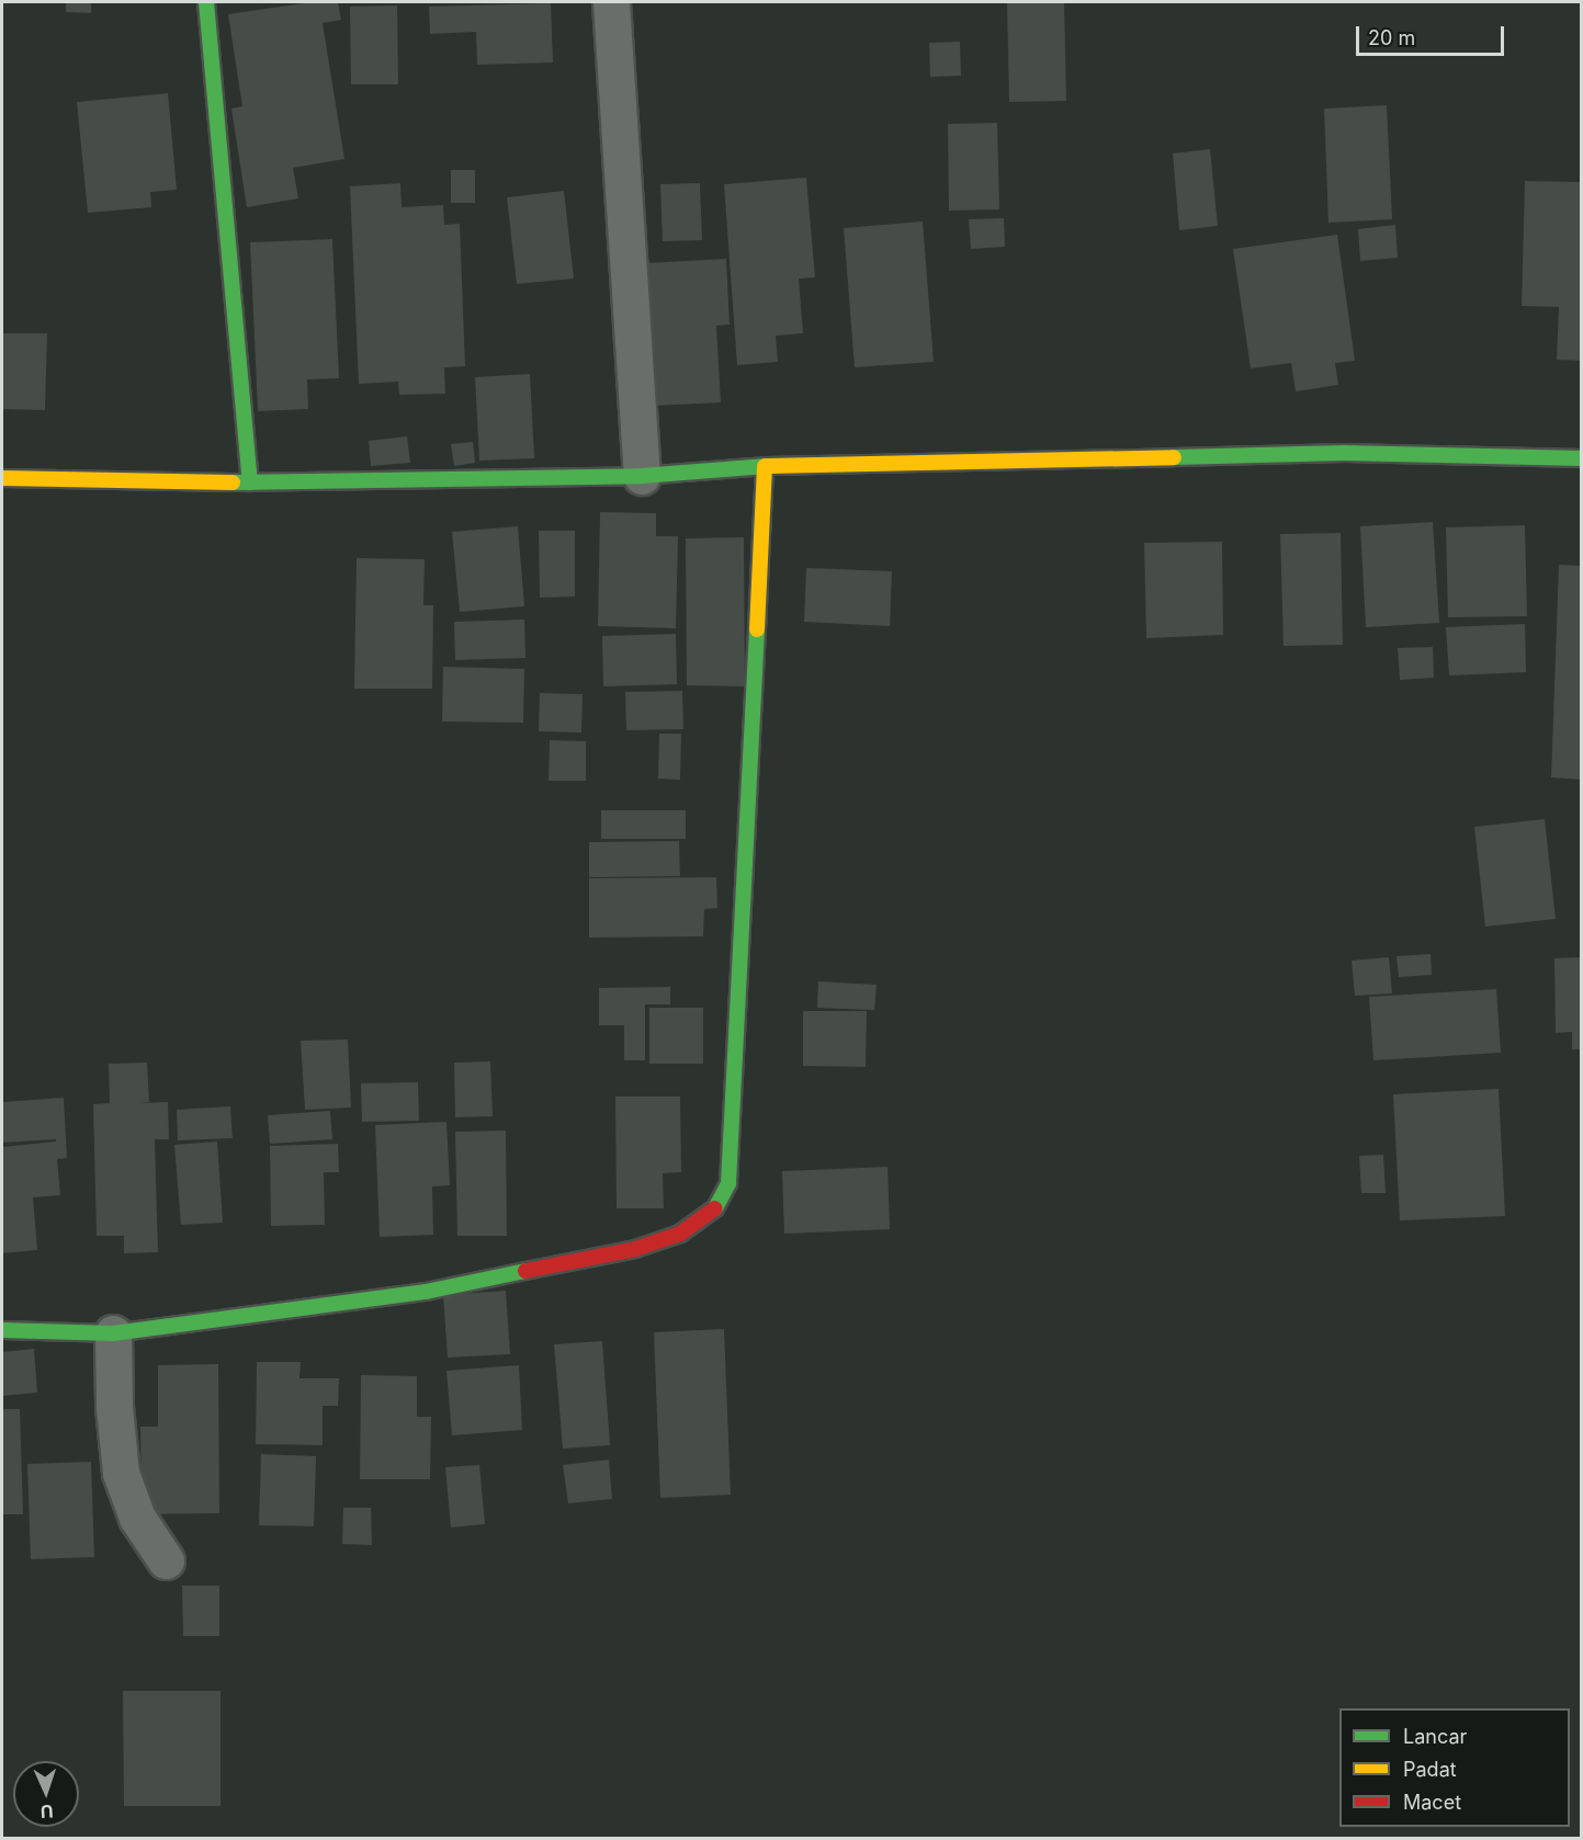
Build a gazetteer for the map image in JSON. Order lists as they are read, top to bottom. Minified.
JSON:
{"legend":["Lancar","Padat","Macet"],"scale_bar":"20 m","north":"bottom"}
